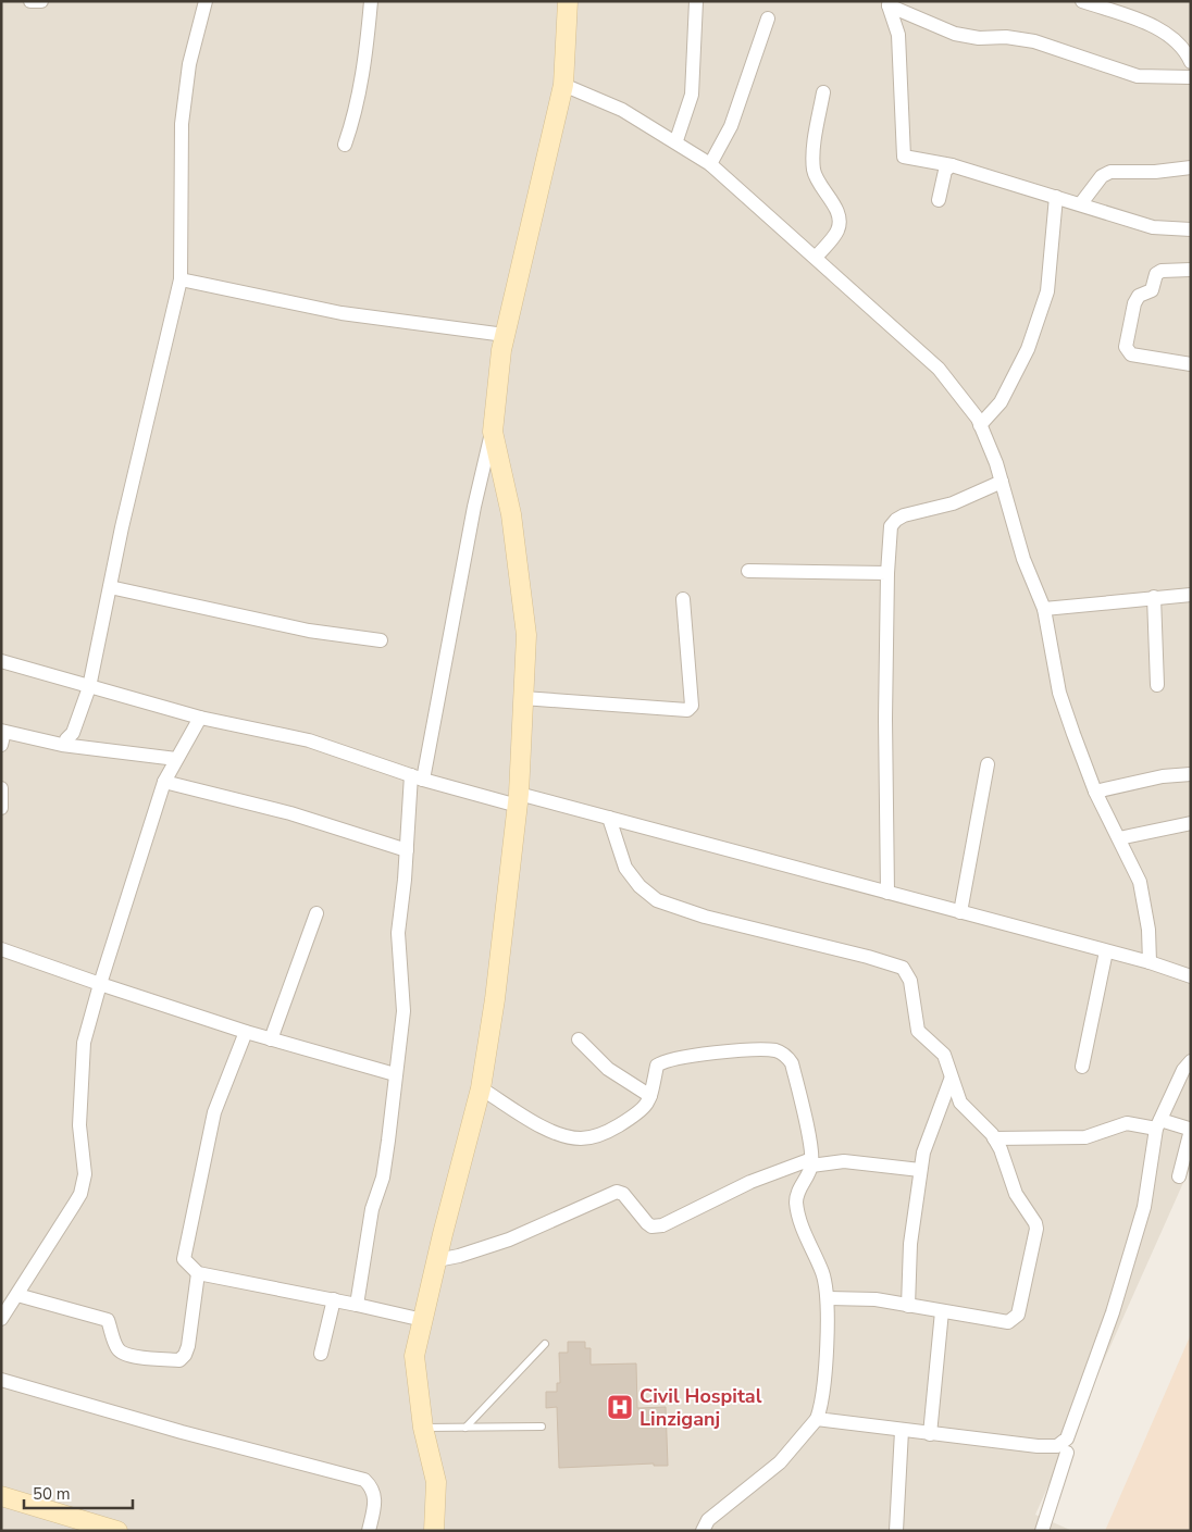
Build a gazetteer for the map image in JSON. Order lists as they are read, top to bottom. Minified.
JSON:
{"places":{"hospital":["Civil Hospital Linziganj"]},"scale_bar":"50 m"}
